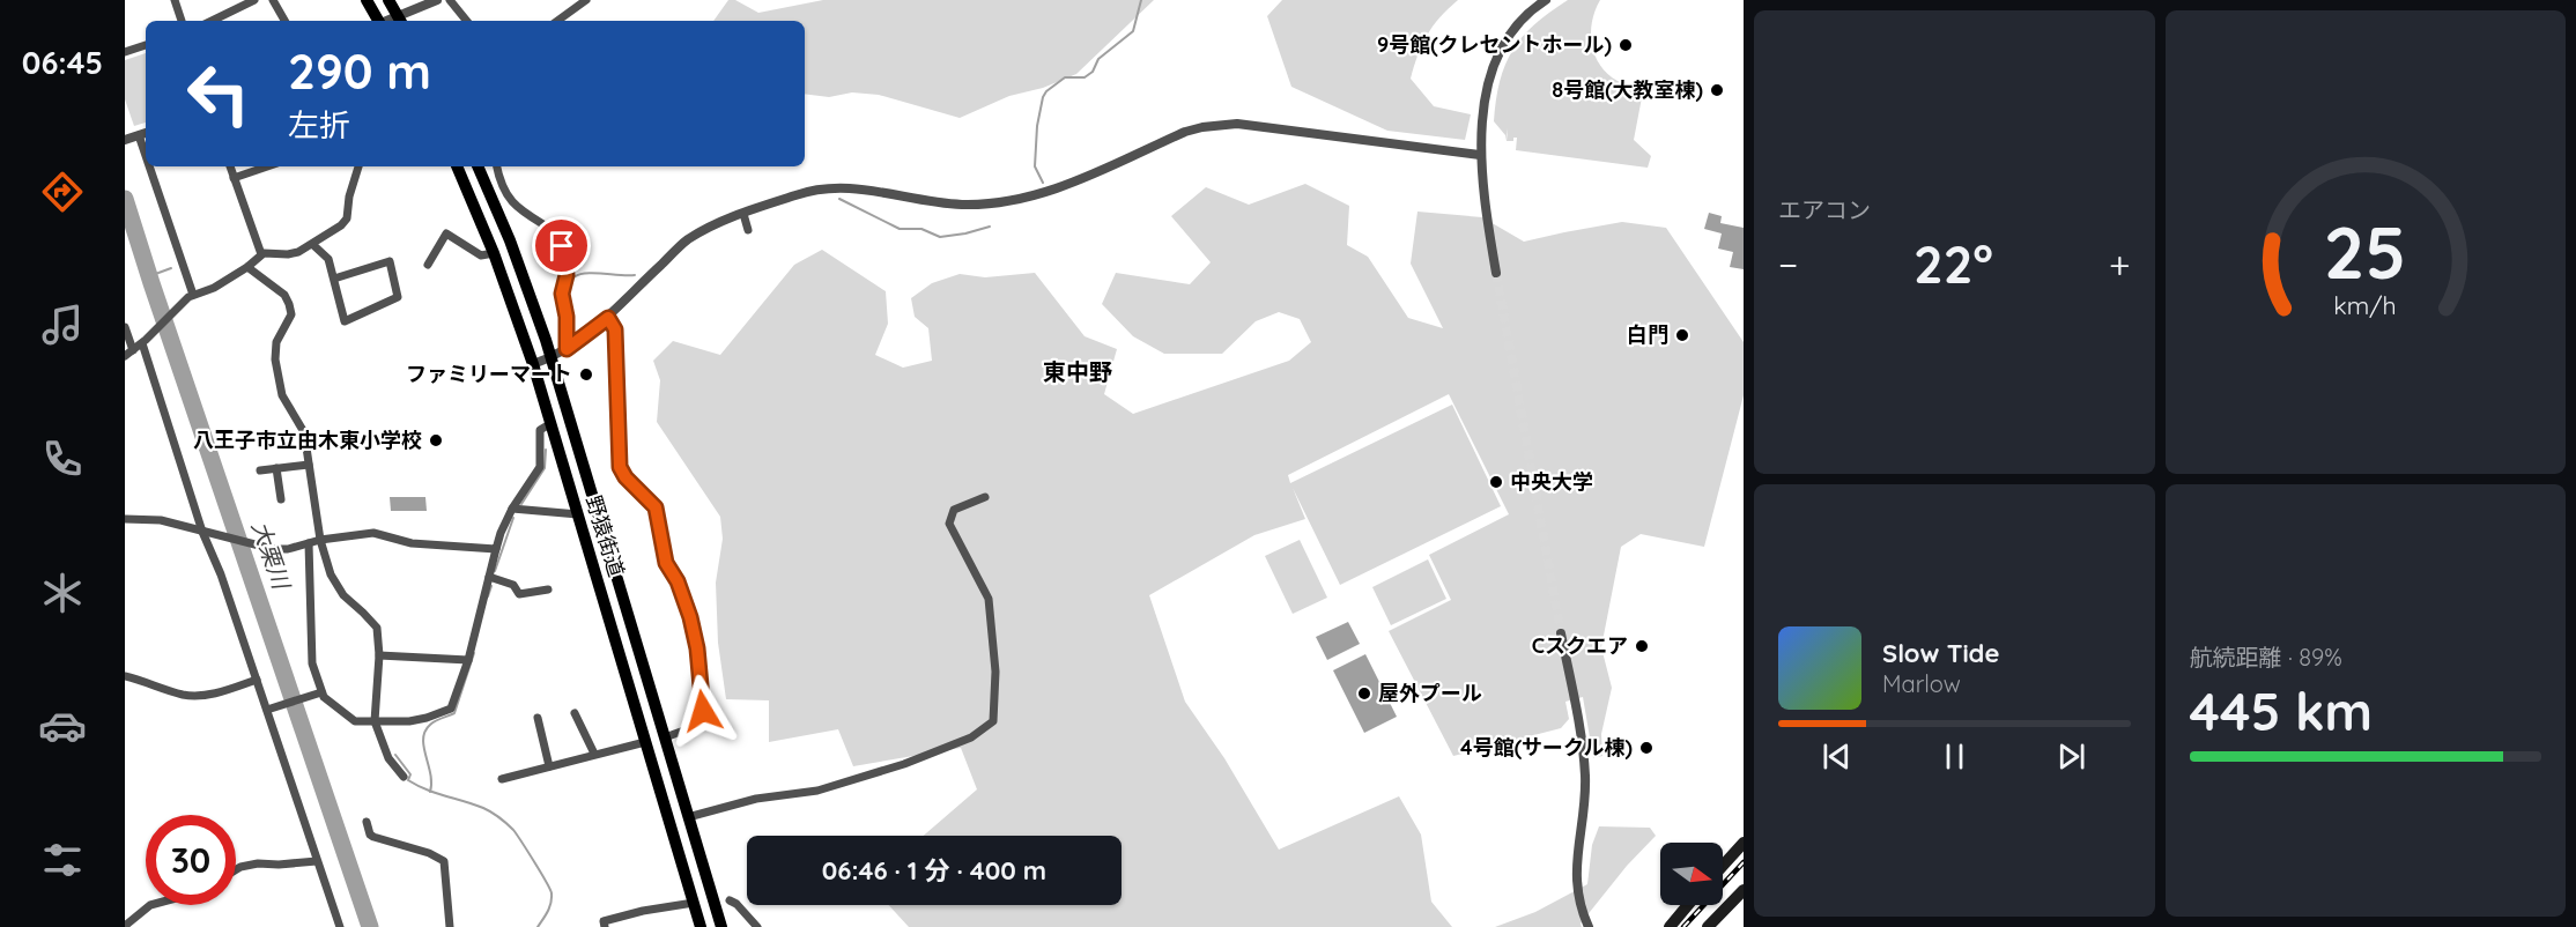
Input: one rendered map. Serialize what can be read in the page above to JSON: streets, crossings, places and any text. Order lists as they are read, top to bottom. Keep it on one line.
{"streets":{"main road":["野猿街道"]},"districts":["東中野"],"water":["大栗川"],"places":["9号館(クレセントホール)","8号館(大教室棟)","白門","ファミリーマート","八王子市立由木東小学校","中央大学","Cスクエア","屋外プール","4号館(サークル棟)"],"north":"right","page":{"tabs":"06:45","tile":["エアコン",["航続距離 · 89%","445 km"]],"turn":["290 m","左折"],"heat":["−","22°","+"],"song":["Slow Tide","Marlow"],"limit":"30","trip":"06:46 · 1 分 · 400 m","gauge":["25","km/h"]}}
